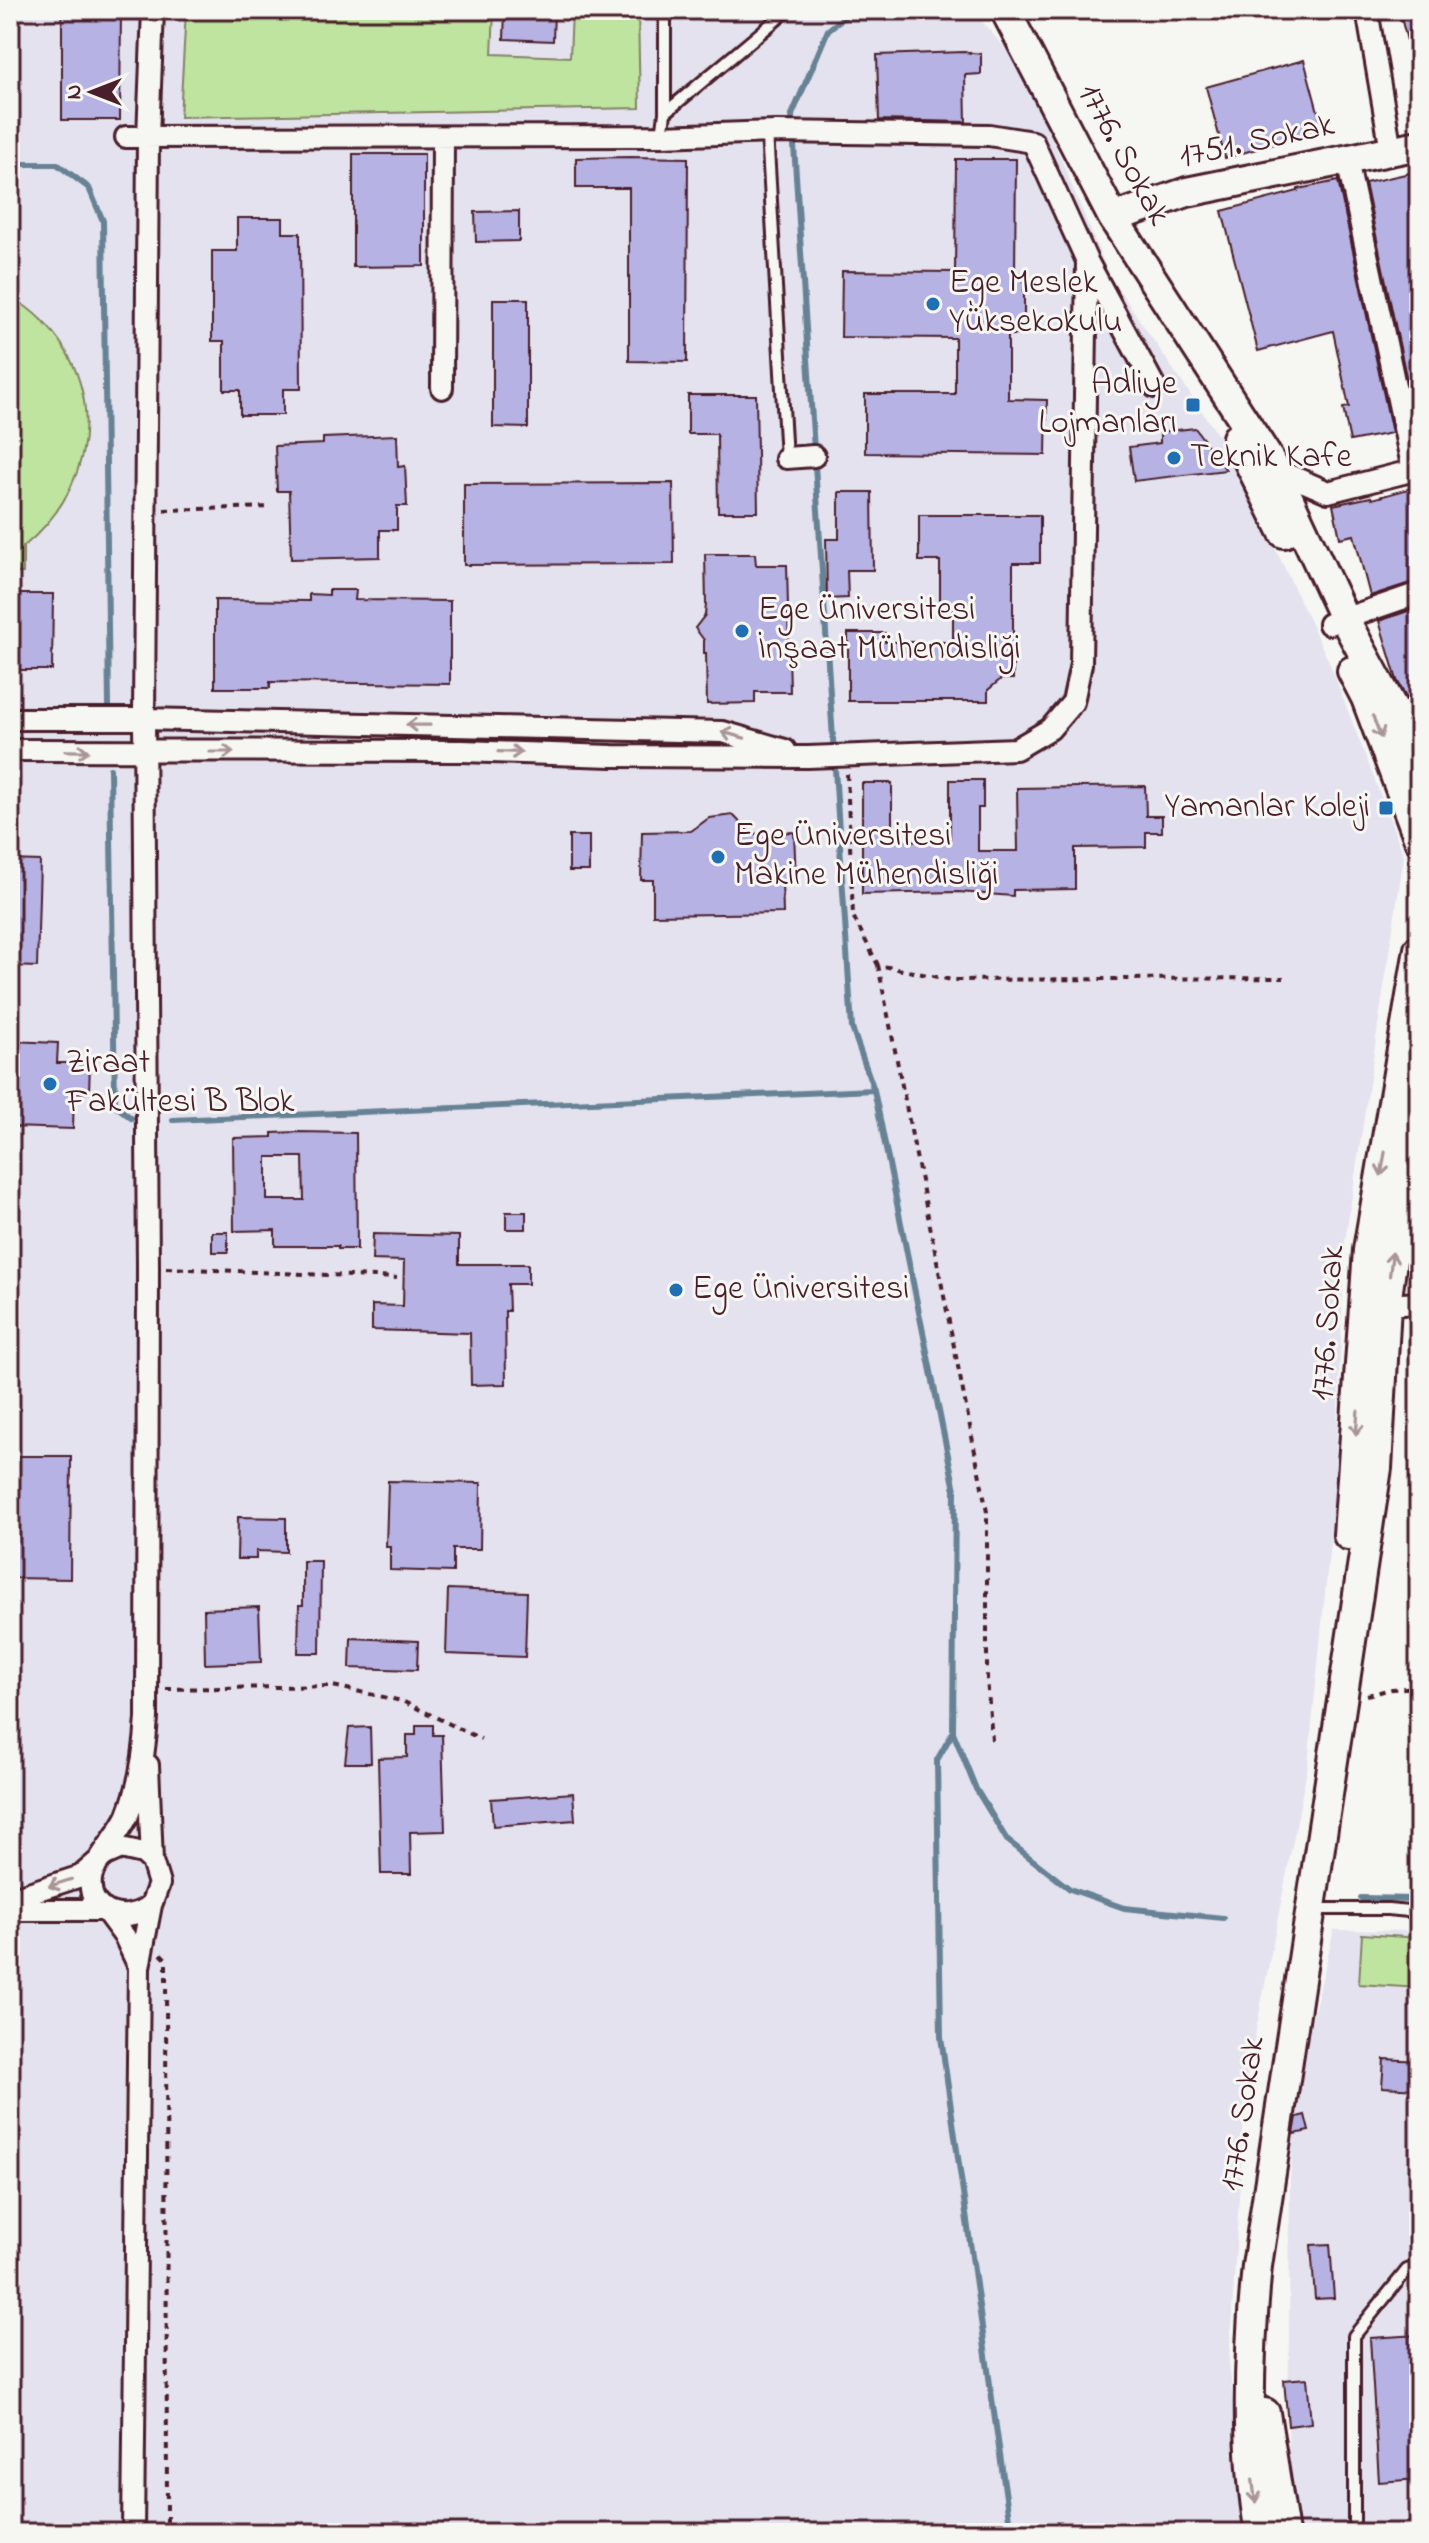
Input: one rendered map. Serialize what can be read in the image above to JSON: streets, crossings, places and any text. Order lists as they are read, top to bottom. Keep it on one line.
{"streets":{"street":["1751. Sokak","1776. Sokak"]},"crossings":[["1751. Sokak","1776. Sokak"]],"places":{"other":["Ege Meslek Yüksekokulu","Teknik Kafe","Ege Üniversitesi İnşaat Mühendisliği","Ege Üniversitesi Makine Mühendisliği","Ziraat Fakültesi B Blok","Ege Üniversitesi"],"transit":["Adliye Lojmanları","Yamanlar Koleji"]},"north":"left"}
